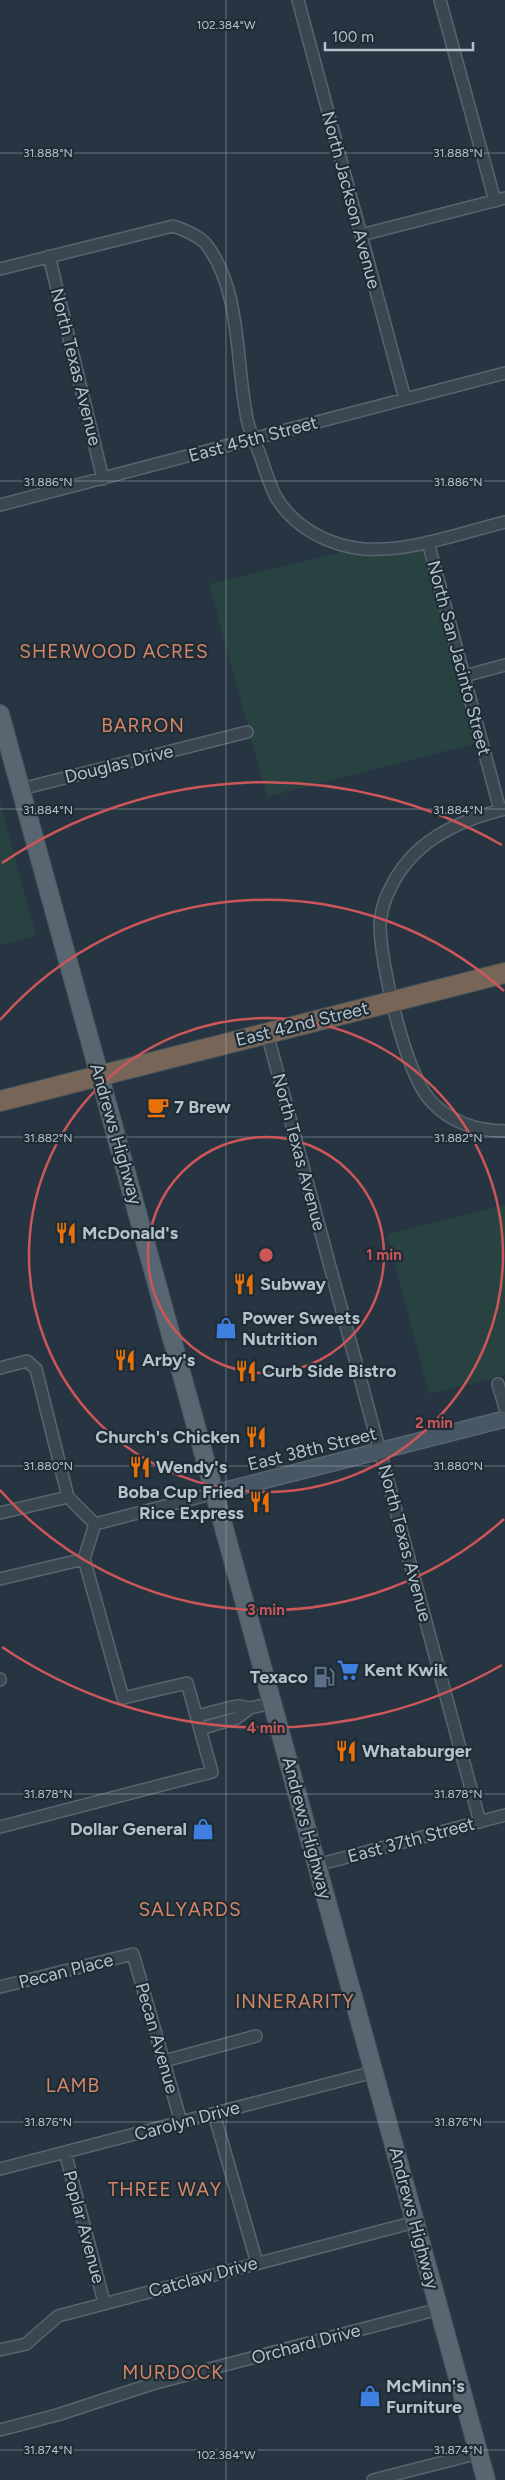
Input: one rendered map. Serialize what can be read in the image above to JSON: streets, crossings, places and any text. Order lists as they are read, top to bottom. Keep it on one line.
{"streets":{"highway":["East 42nd Street"],"main road":["Andrews Highway"],"street":["North Jackson Avenue","North Texas Avenue","East 45th Street","North San Jacinto Street","Douglas Drive","East 38th Street","East 37th Street","Pecan Place","Pecan Avenue","Carolyn Drive","Poplar Avenue","Catclaw Drive","Orchard Drive"]},"crossings":[["North Jackson Avenue","East 45th Street"],["North Texas Avenue","East 45th Street"],["North Texas Avenue","North San Jacinto Street"],["North Texas Avenue","East 42nd Street"],["North Texas Avenue","East 38th Street"],["North Texas Avenue","East 37th Street"],["East 45th Street","North San Jacinto Street"],["North San Jacinto Street","East 42nd Street"],["Douglas Drive","Andrews Highway"],["East 42nd Street","Andrews Highway"],["Andrews Highway","East 38th Street"],["Andrews Highway","East 37th Street"],["Andrews Highway","Carolyn Drive"],["Andrews Highway","Catclaw Drive"],["Andrews Highway","Orchard Drive"],["Pecan Place","Pecan Avenue"],["Pecan Avenue","Carolyn Drive"],["Carolyn Drive","Poplar Avenue"],["Poplar Avenue","Catclaw Drive"]],"districts":["SHERWOOD ACRES","BARRON","SALYARDS","INNERARITY","LAMB","THREE WAY","MURDOCK"],"places":{"cafe":["7 Brew"],"restaurant":["McDonald's","Subway","Arby's","Curb Side Bistro","Church's Chicken","Wendy's","Boba Cup Fried Rice Express","Whataburger"],"shop":["Power Sweets Nutrition","Dollar General","McMinn's Furniture"],"supermarket":["Kent Kwik"],"fuel station":["Texaco"]},"scale_bar":"100 m","coordinates":["102.384°W","31.888°N","31.886°N","31.884°N","31.882°N","31.880°N","31.878°N","31.876°N","31.874°N"],"rings":["1 min","2 min","3 min","4 min"]}
